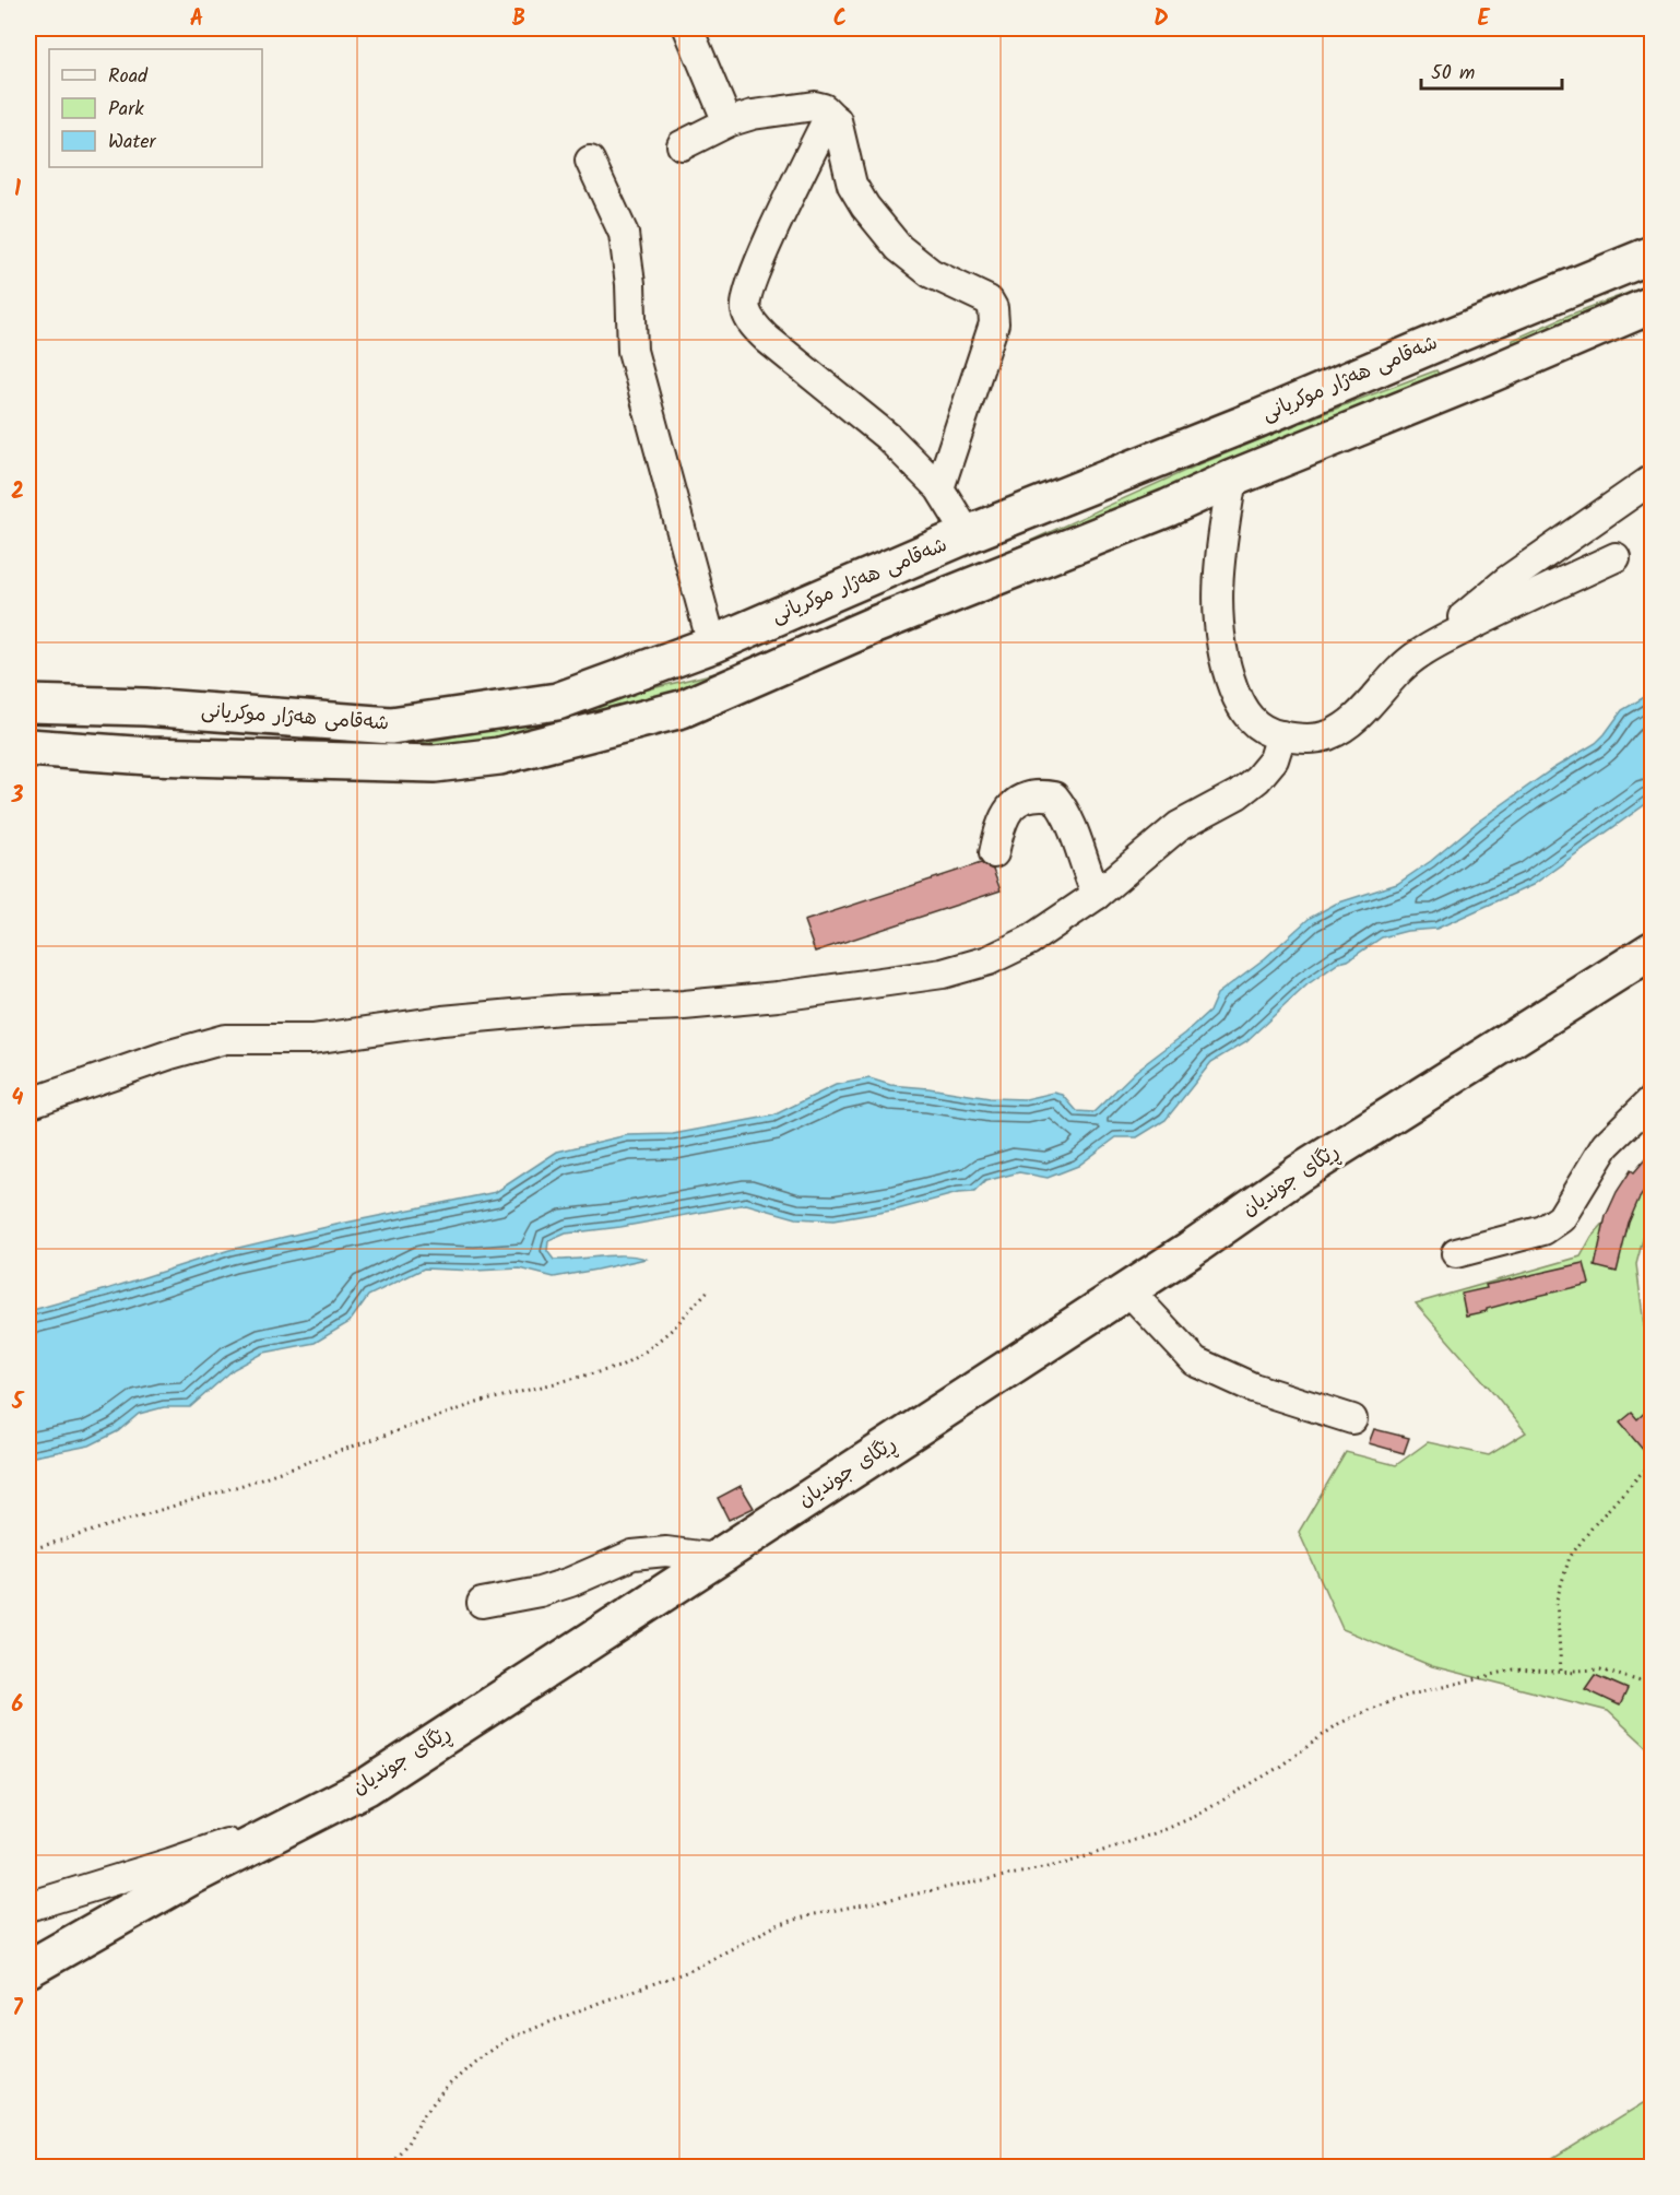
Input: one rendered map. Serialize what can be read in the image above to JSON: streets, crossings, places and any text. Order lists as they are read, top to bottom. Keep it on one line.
{"streets":{"main road":["شەقامی ھەژار موکریانی","ڕێگای جوندیان"]},"legend":["Road","Park","Water"],"scale_bar":"50 m","grid":{"columns":["A","B","C","D","E"],"rows":["1","2","3","4","5","6","7"]}}
